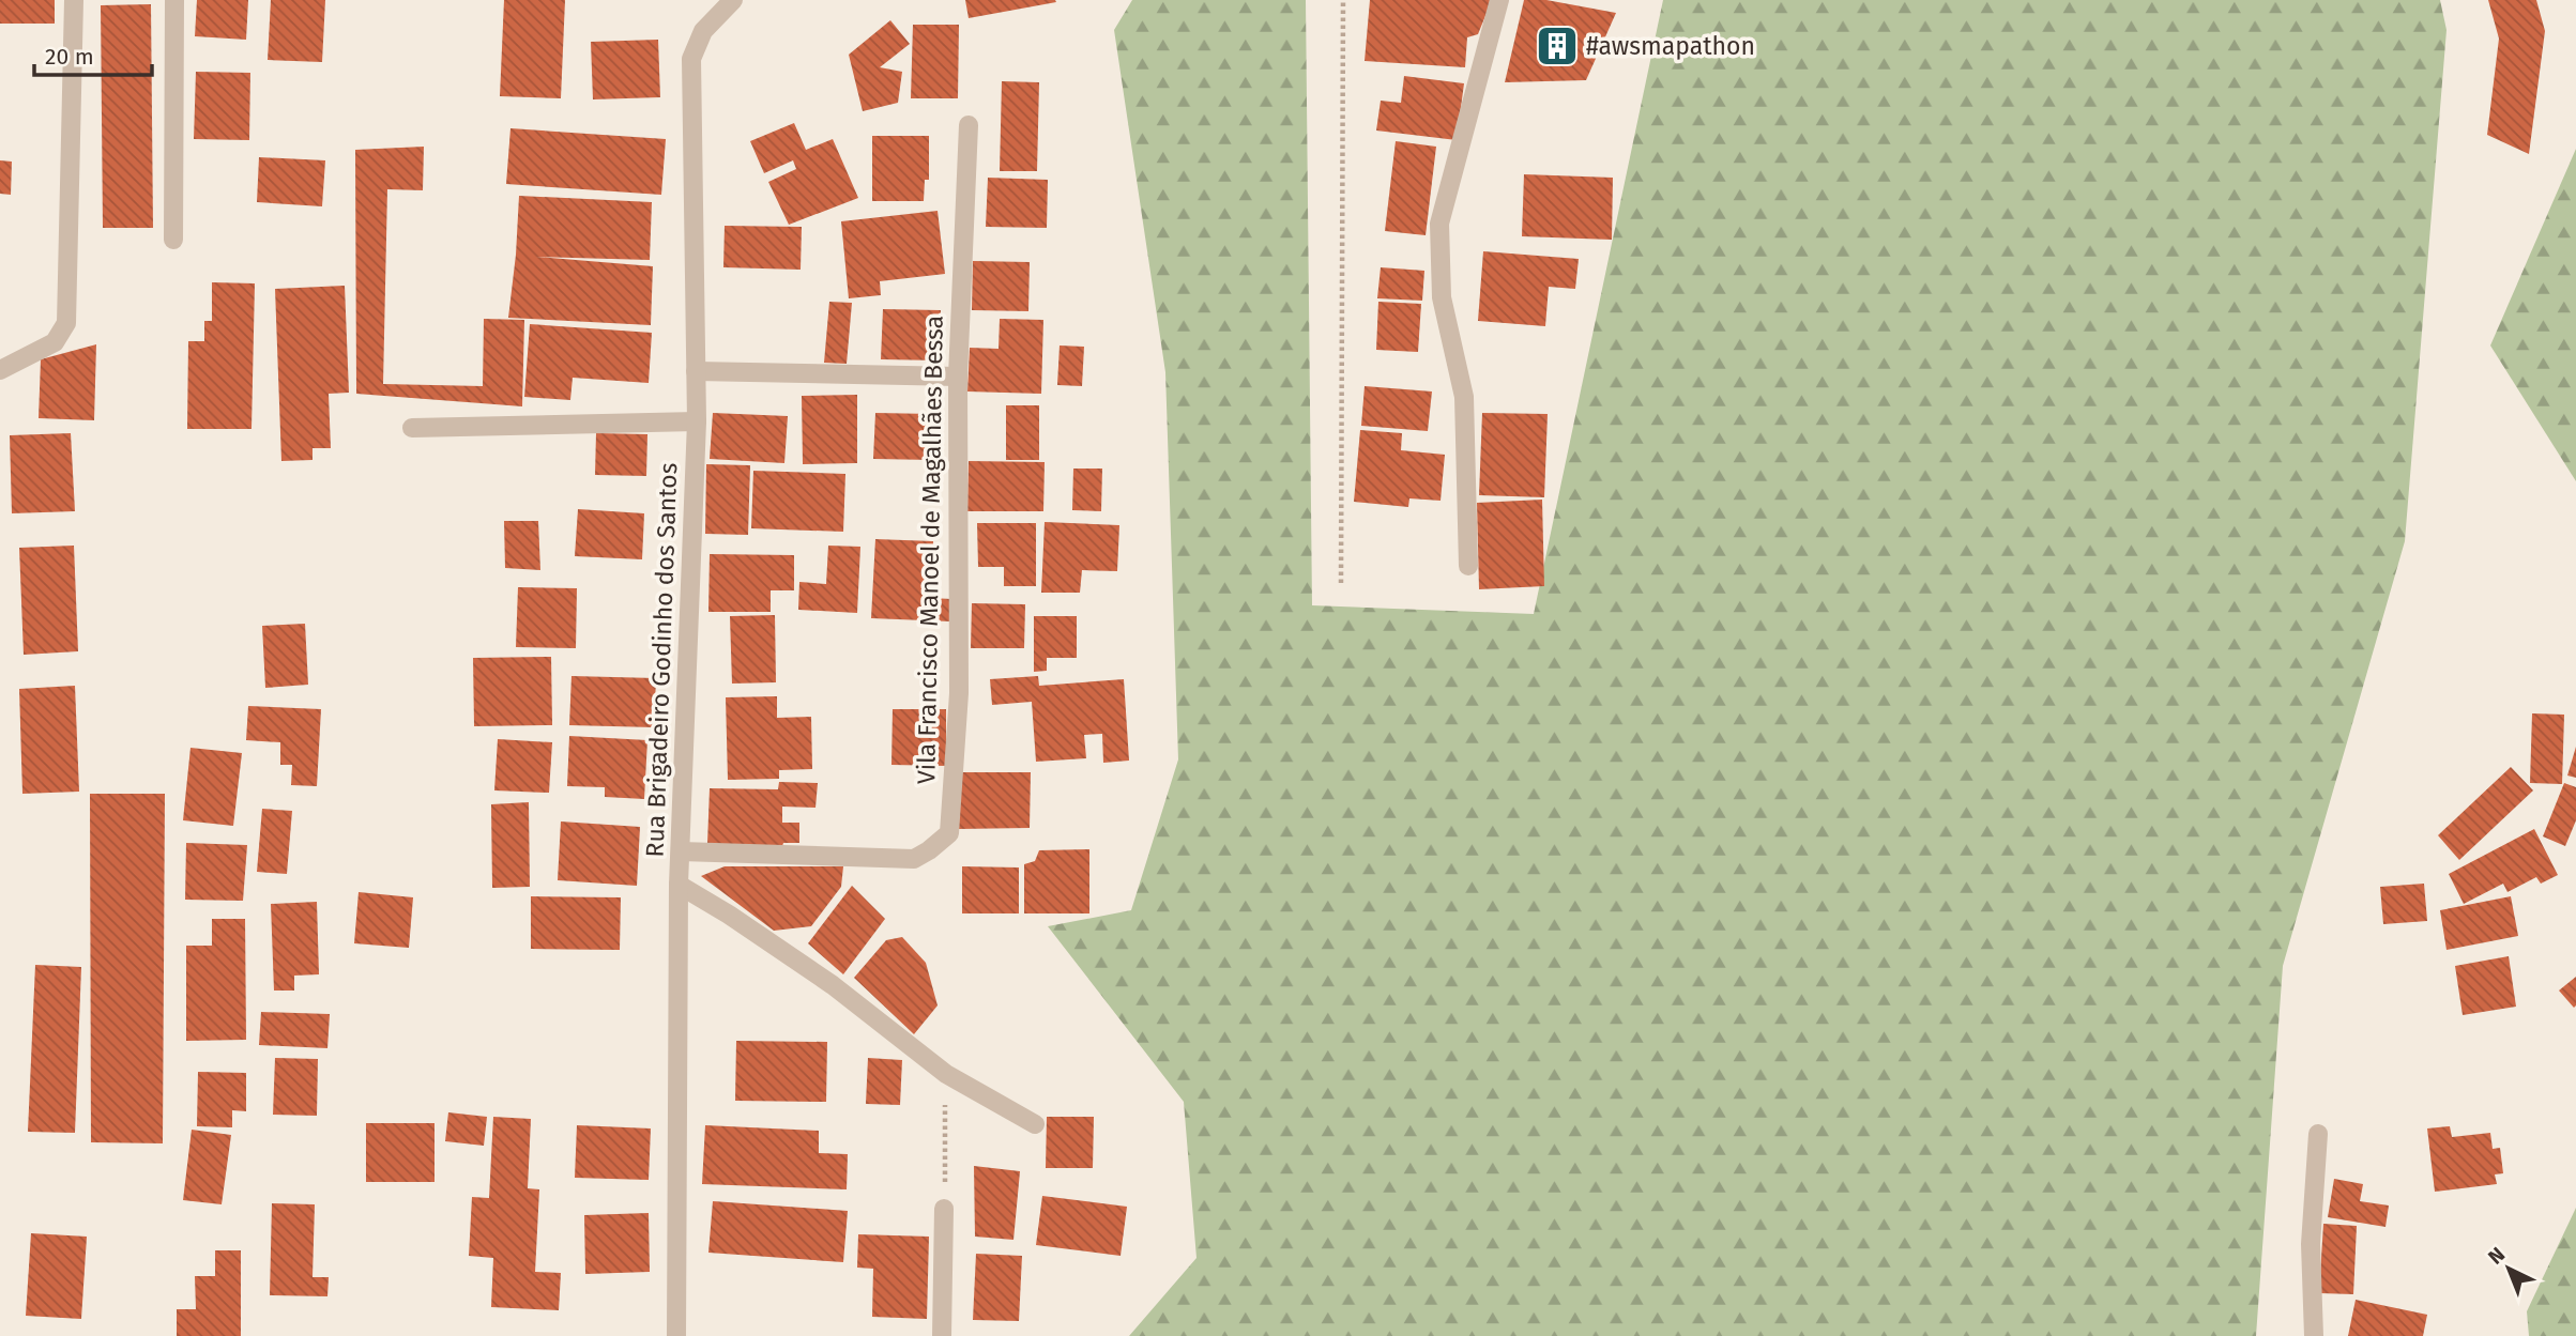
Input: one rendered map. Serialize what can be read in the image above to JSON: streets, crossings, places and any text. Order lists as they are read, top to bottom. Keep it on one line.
{"streets":{"street":["Vila Francisco Manoel de Magalhães Bessa","Rua Brigadeiro Godinho dos Santos"]},"crossings":[["Vila Francisco Manoel de Magalhães Bessa","Rua Brigadeiro Godinho dos Santos"]],"places":{"building":["#awsmapathon"]},"scale_bar":"20 m","north":"top left"}
